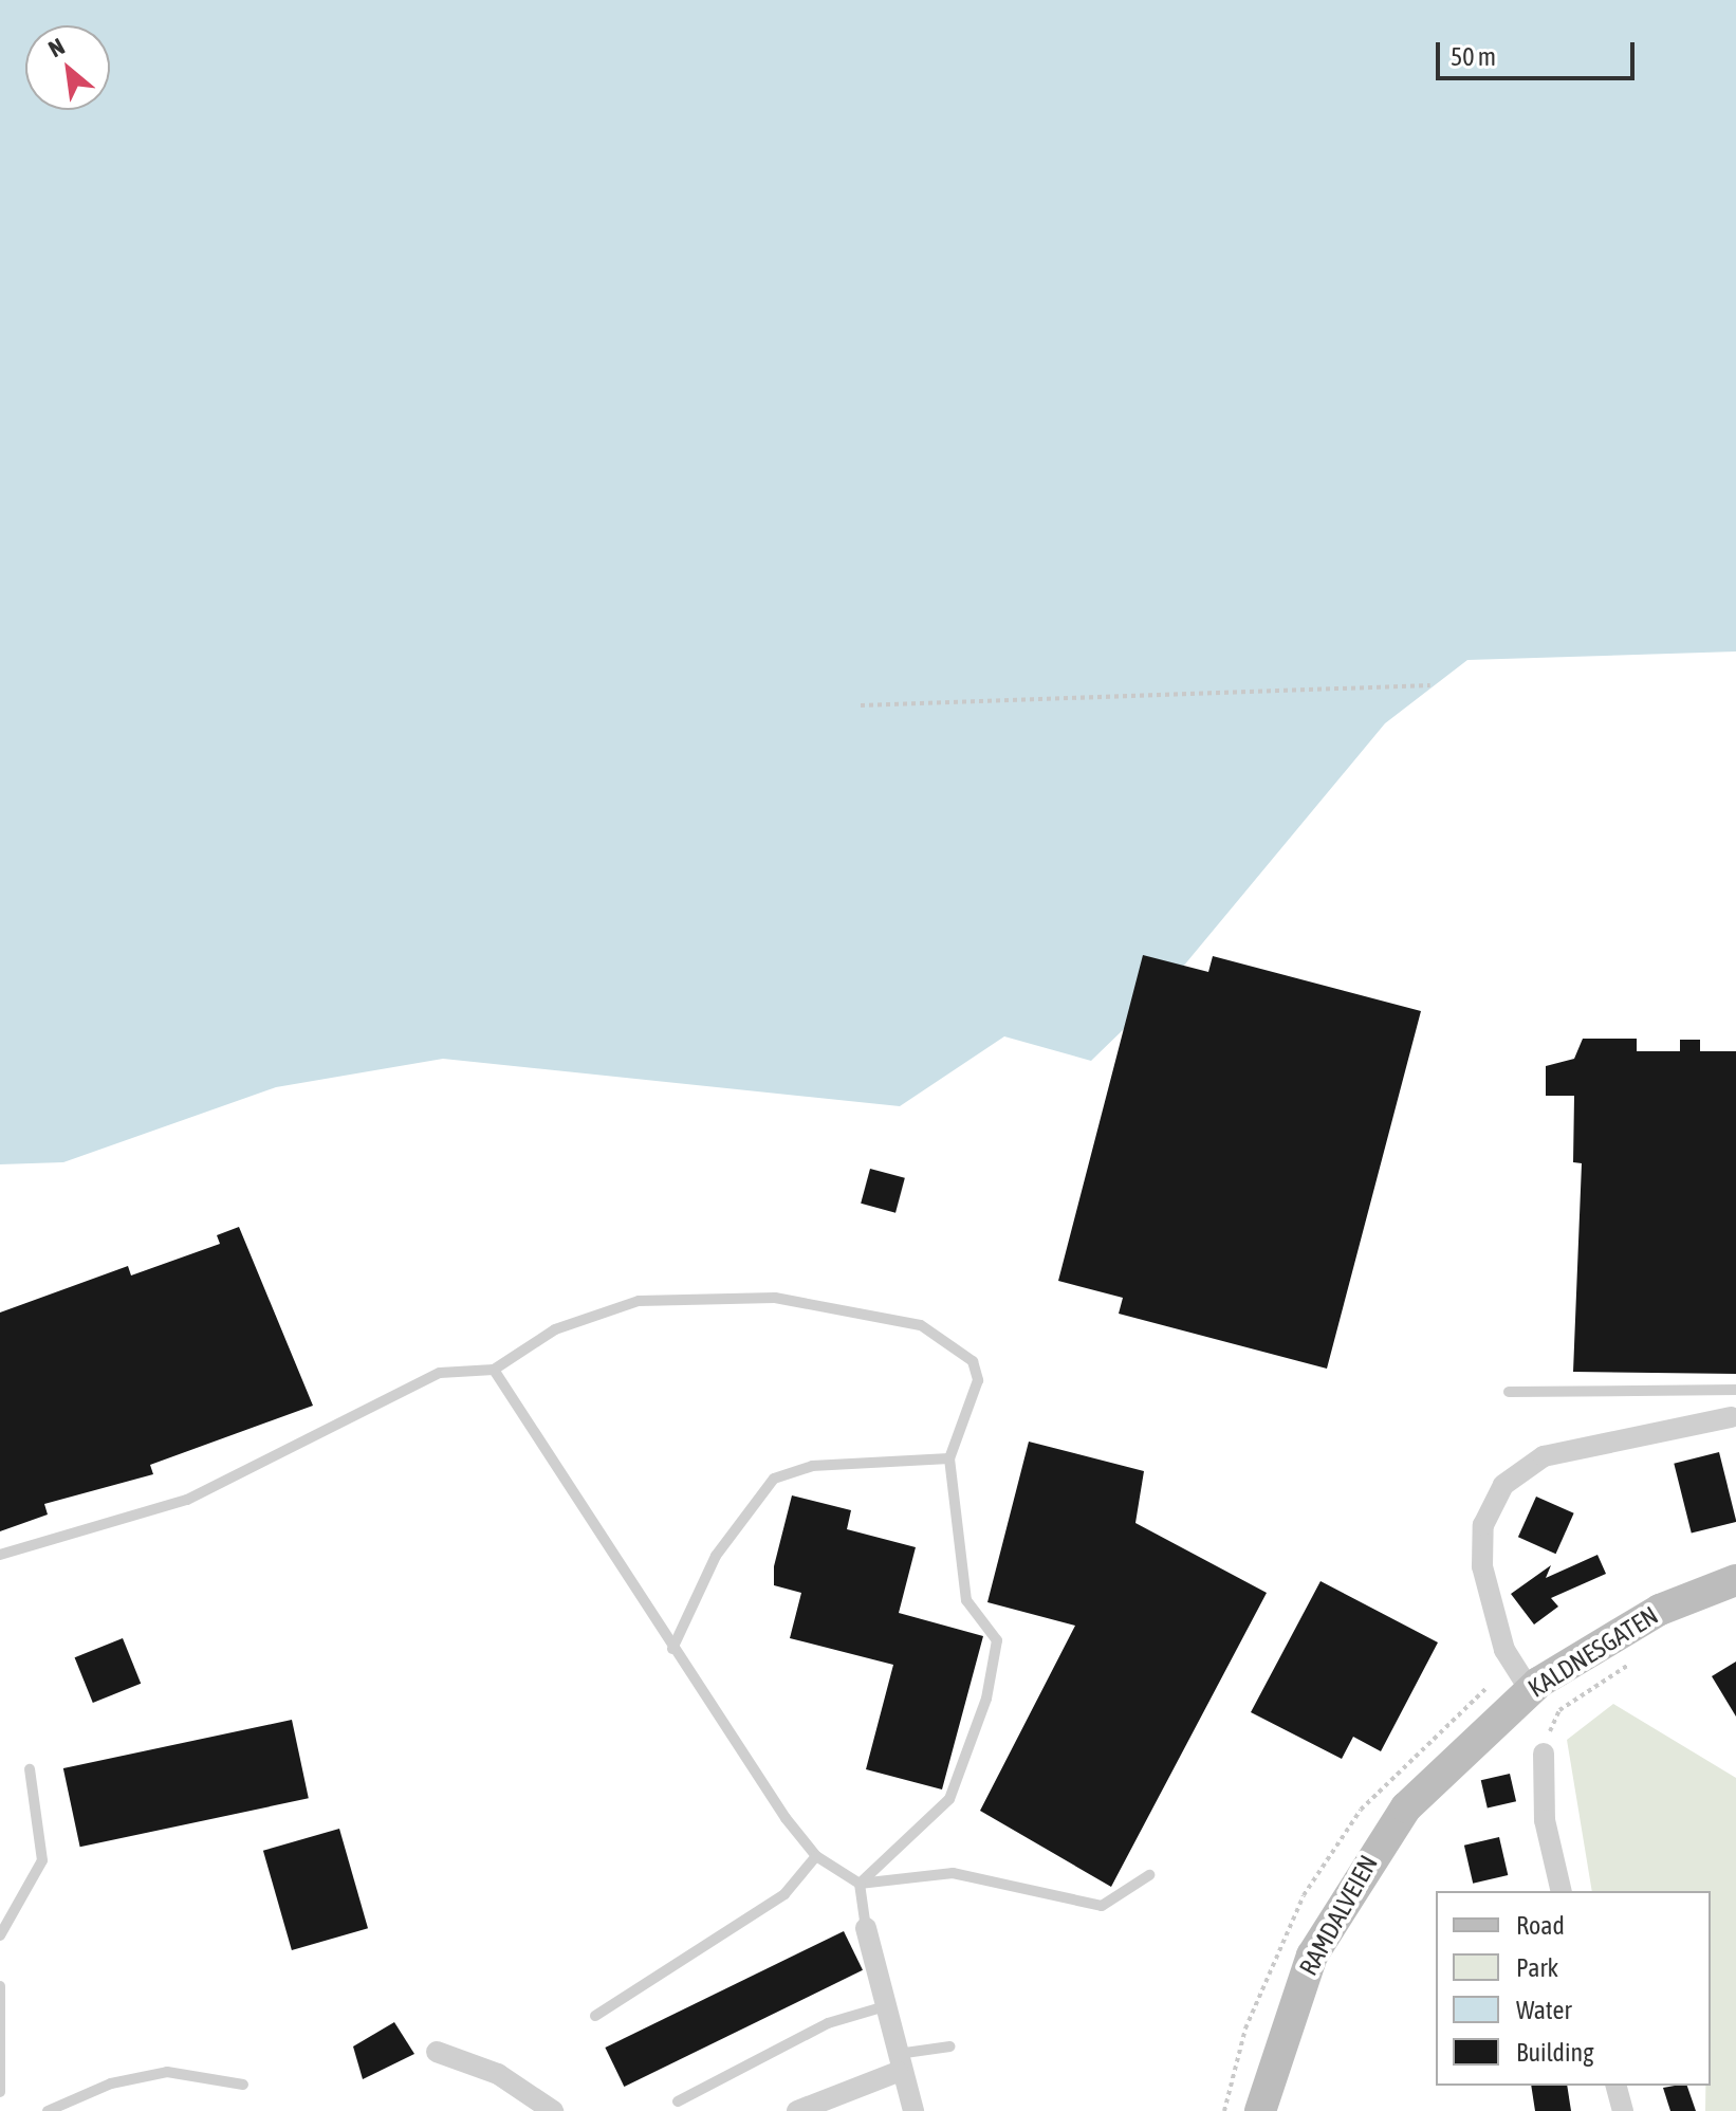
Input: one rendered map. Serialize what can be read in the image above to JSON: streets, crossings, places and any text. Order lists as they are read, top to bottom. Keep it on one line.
{"streets":{"main road":["KALDNESGATEN","RAMDALVEIEN"]},"crossings":[["KALDNESGATEN","RAMDALVEIEN"]],"legend":["Road","Park","Water","Building"],"scale_bar":"50 m","north":"top left"}
